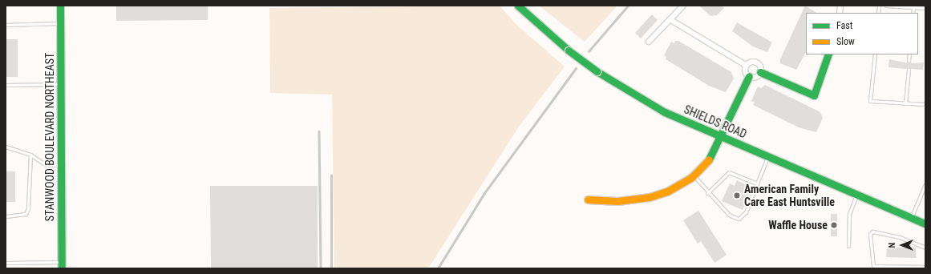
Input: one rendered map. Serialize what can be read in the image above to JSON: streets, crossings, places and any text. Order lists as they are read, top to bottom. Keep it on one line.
{"streets":{"street":["SHIELDS ROAD","STANWOOD BOULEVARD NORTHEAST"]},"places":["American Family Care East Huntsville","Waffle House"],"legend":["Fast","Slow"],"north":"left"}
